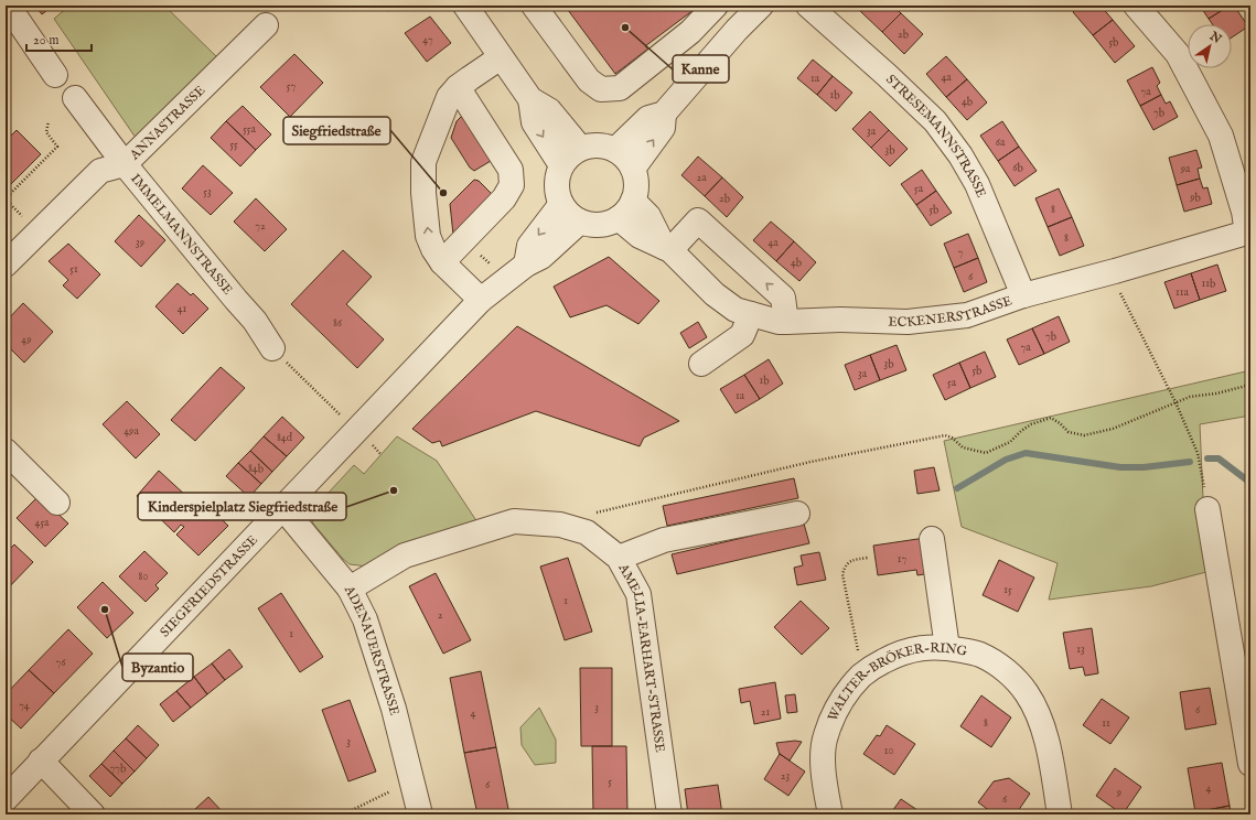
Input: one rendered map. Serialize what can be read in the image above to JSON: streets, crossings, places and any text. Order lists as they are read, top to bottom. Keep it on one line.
{"streets":{"street":["ANNASTRASSE","STRESEMANNSTRASSE","IMMELMANNSTRASSE","ECKENERSTRASSE","SIEGFRIEDSTRASSE","ADENAUERSTRASSE","AMELIA-EARHART-STRASSE","WALTER-BRÖKER-RING"]},"crossings":[["ANNASTRASSE","IMMELMANNSTRASSE"],["STRESEMANNSTRASSE","ECKENERSTRASSE"],["ECKENERSTRASSE","SIEGFRIEDSTRASSE"],["SIEGFRIEDSTRASSE","ADENAUERSTRASSE"],["ADENAUERSTRASSE","AMELIA-EARHART-STRASSE"]],"places":["Kanne","Siegfriedstraße","Kinderspielplatz Siegfriedstraße","Byzantio"],"house_numbers":["2b","47","5b","4a","1a","57","7a","1b","4b","7b","55a","3a","6a","55","3b","6b","9a","2a","5a","53","9b","2b","5b","8","72","8","39","4a","7","4b","51","6","11b","11a","41","86","7b","49","7a","3b","5b","3a","1b","5a","1a","49a","84d","84b","45a","17","80","15","1","2","1","13","76","74","3","6","21","4","8","11","3","10","77b","23","5","6","4","9","6"],"scale_bar":"20 m","north":"top right"}
